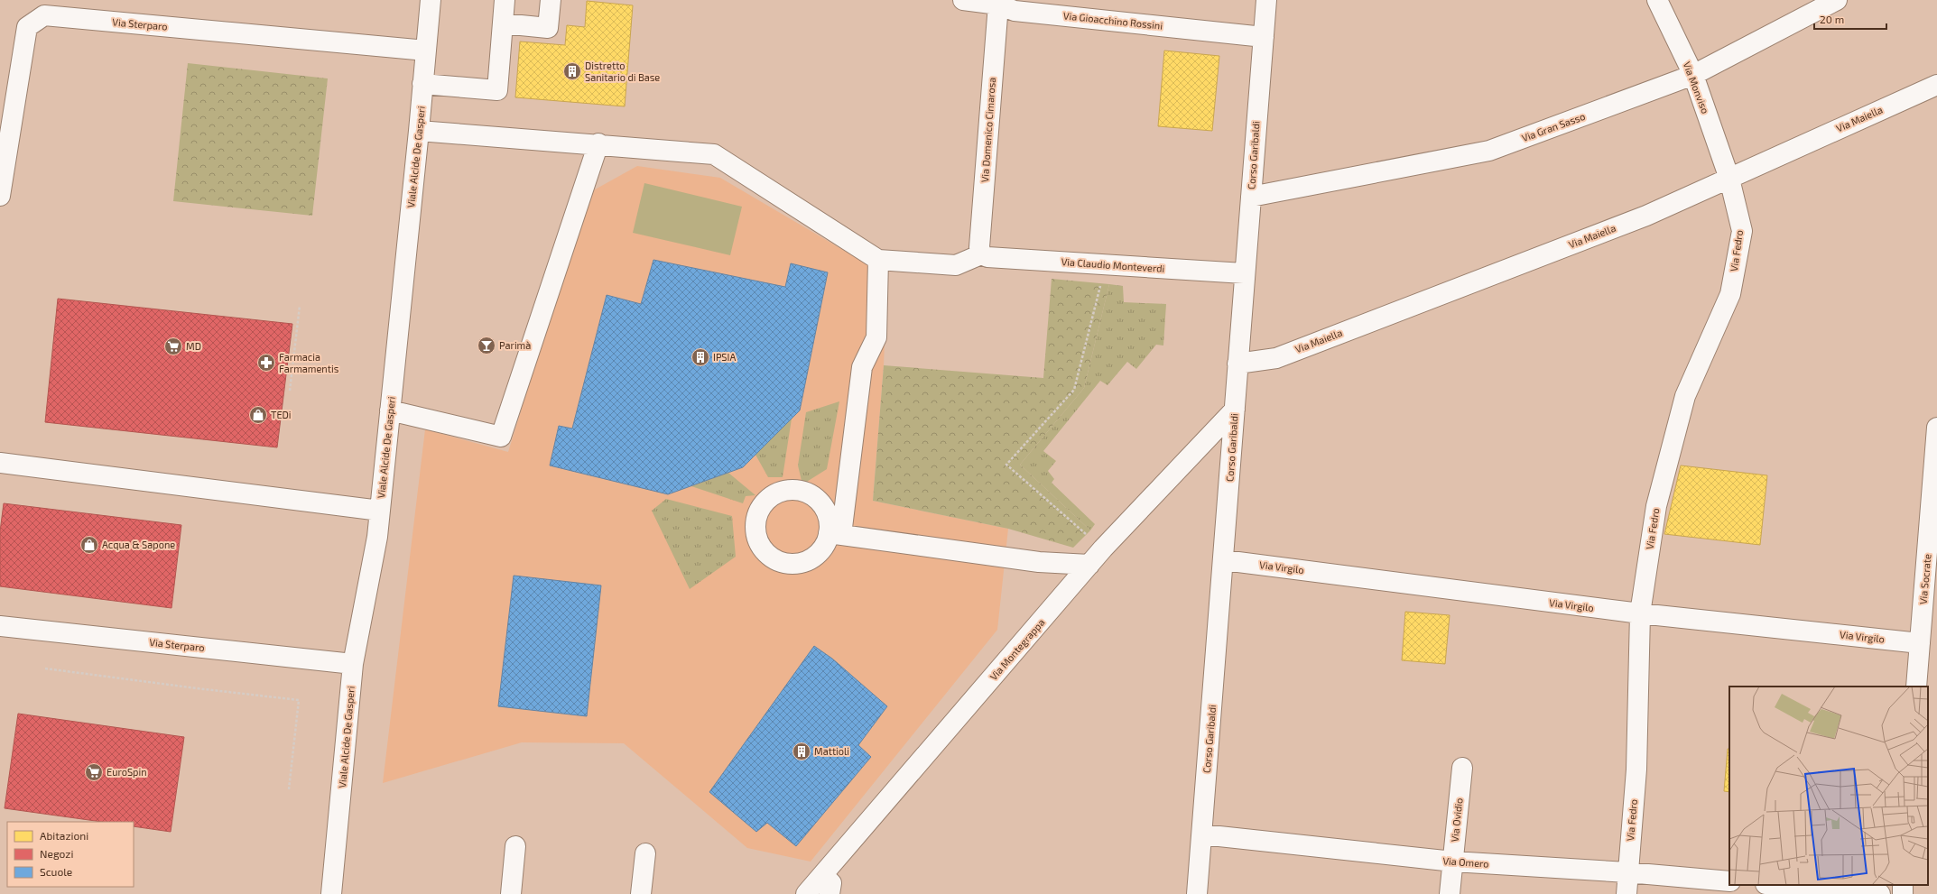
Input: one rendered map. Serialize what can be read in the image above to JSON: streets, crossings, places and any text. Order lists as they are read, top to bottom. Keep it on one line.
{"streets":{"street":["Via Gioacchino Rossini","Via Sterparo","Via Monviso","Via Maiella","Via Gran Sasso","Via Domenico Cimarosa","Corso Garibaldi","Viale Alcide De Gasperi","Via Fedro","Via Claudio Monteverdi","Via Virgilo","Via Socrate","Via Montegrappa","Via Ovidio","Via Omero"]},"crossings":[["Via Gioacchino Rossini","Via Domenico Cimarosa"],["Via Gioacchino Rossini","Corso Garibaldi"],["Via Sterparo","Viale Alcide De Gasperi"],["Via Monviso","Via Maiella"],["Via Monviso","Via Gran Sasso"],["Via Monviso","Via Fedro"],["Via Maiella","Corso Garibaldi"],["Via Maiella","Via Fedro"],["Via Gran Sasso","Corso Garibaldi"],["Via Domenico Cimarosa","Via Claudio Monteverdi"],["Corso Garibaldi","Via Claudio Monteverdi"],["Corso Garibaldi","Via Virgilo"],["Corso Garibaldi","Via Montegrappa"],["Corso Garibaldi","Via Omero"],["Via Fedro","Via Virgilo"],["Via Fedro","Via Omero"],["Via Virgilo","Via Socrate"],["Via Ovidio","Via Omero"]],"places":{"building":["Distretto Sanitario di Base","IPSIA","Mattioli"],"bar":["Parimà"],"supermarket":["MD","EuroSpin"],"pharmacy":["Farmacia Farmamentis"],"shop":["TEDi","Acqua & Sapone"]},"legend":["Abitazioni","Negozi","Scuole"],"scale_bar":"20 m"}
